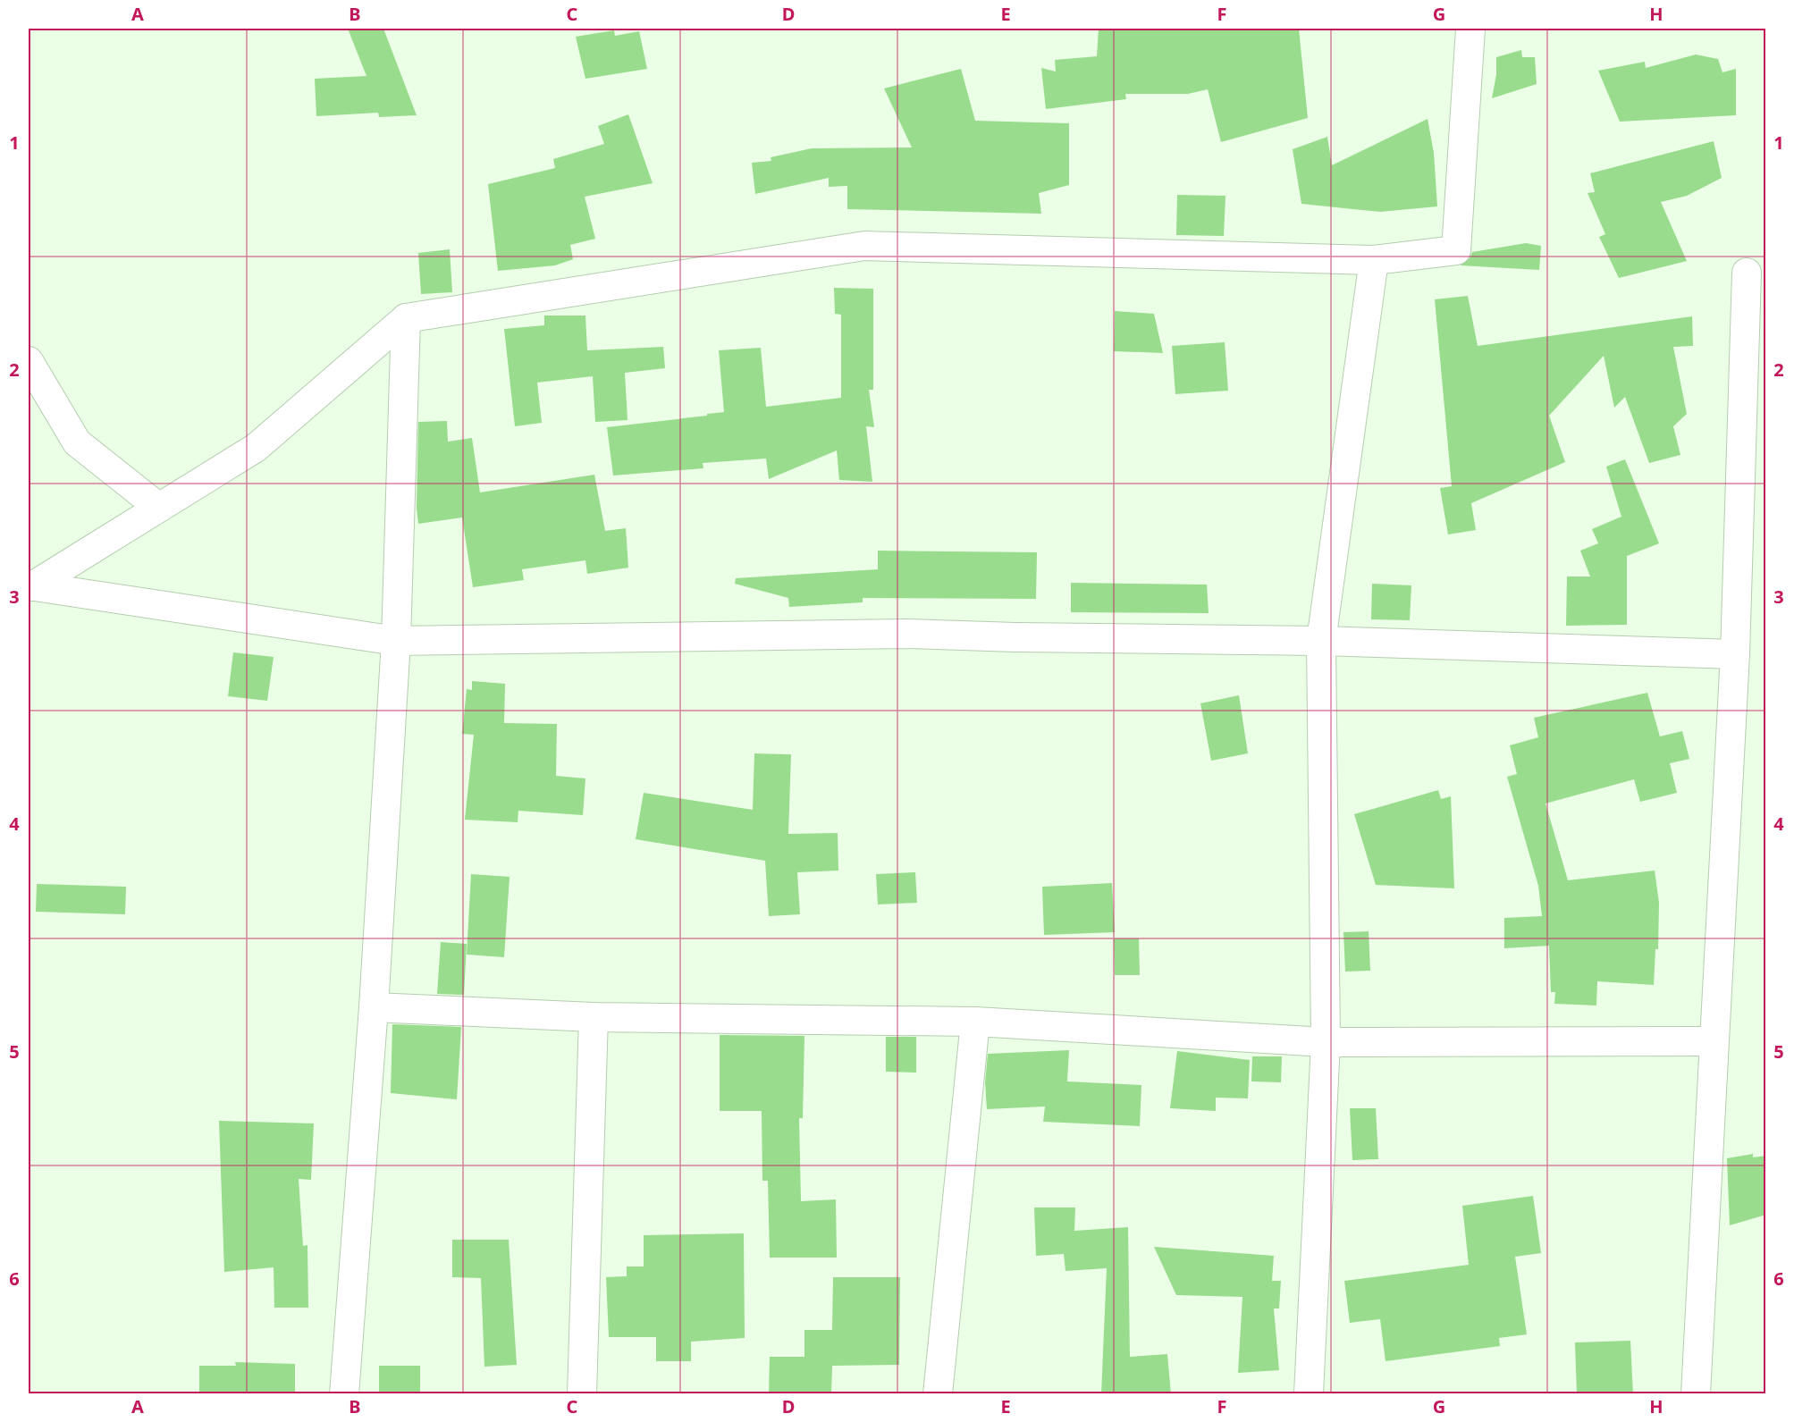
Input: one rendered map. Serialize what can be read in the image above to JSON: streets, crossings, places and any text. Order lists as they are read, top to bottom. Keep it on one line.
{"grid":{"columns":["A","B","C","D","E","F","G","H"],"rows":["1","2","3","4","5","6"]}}
